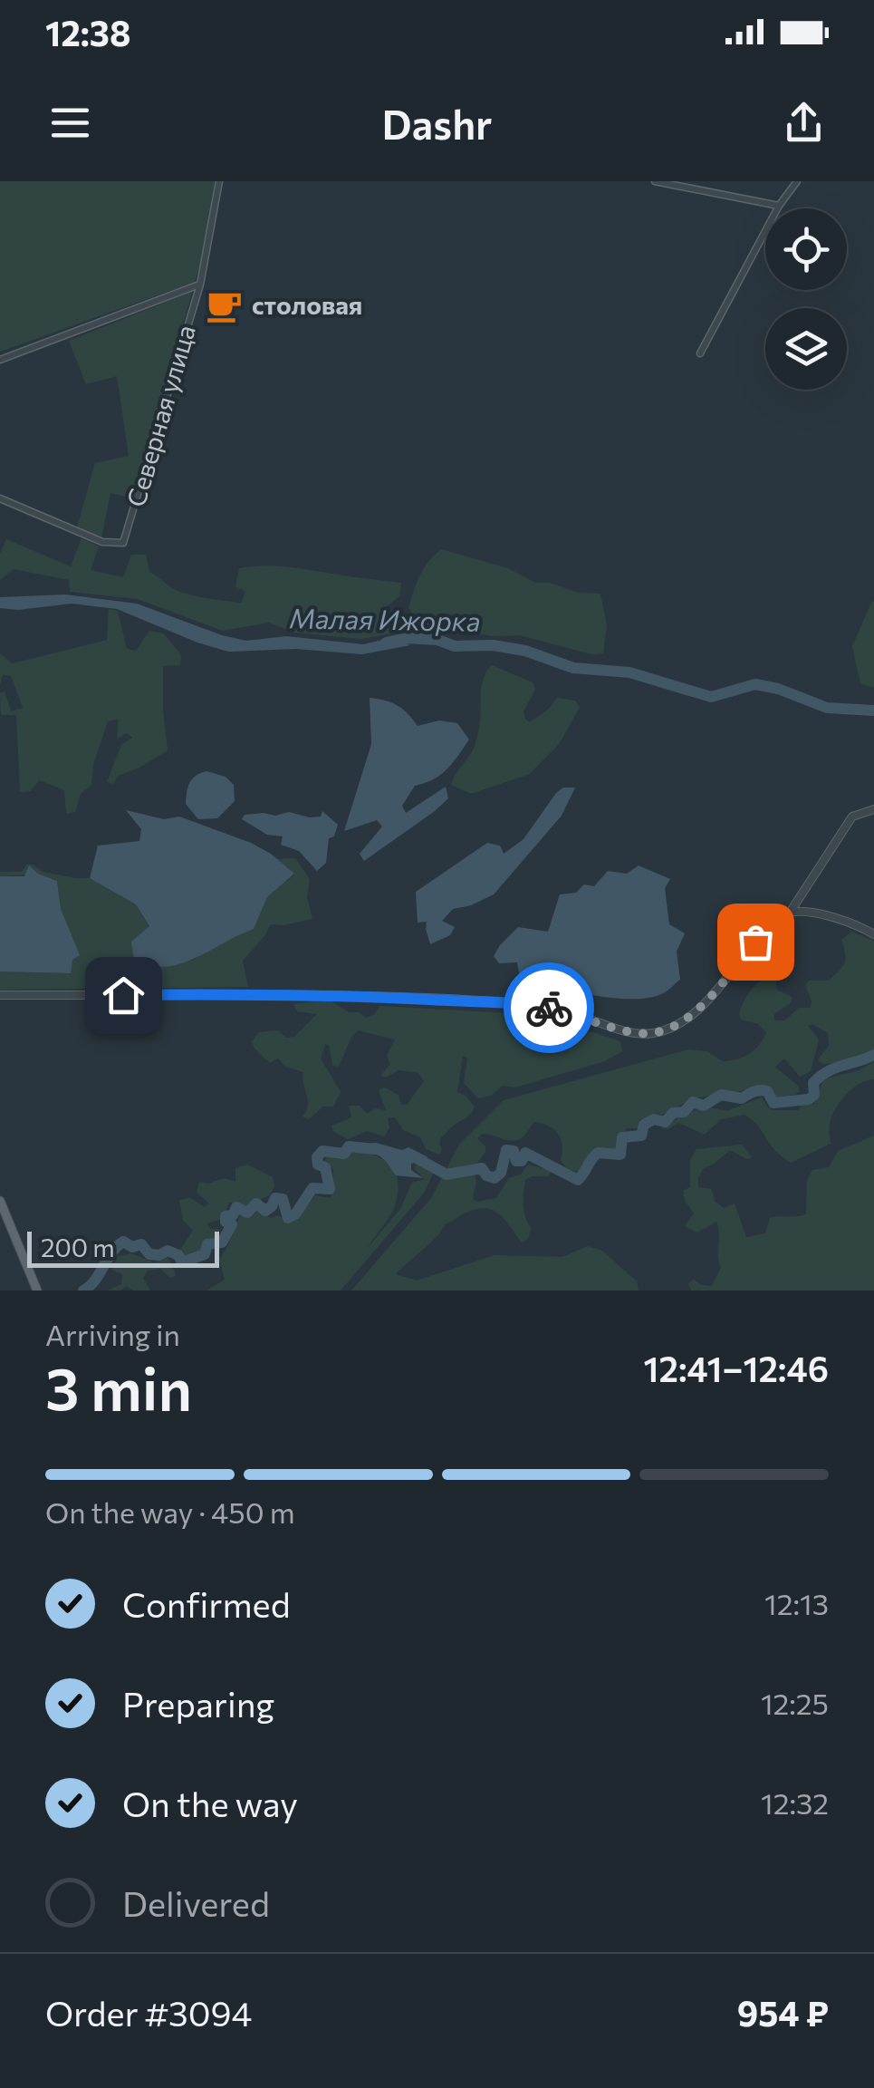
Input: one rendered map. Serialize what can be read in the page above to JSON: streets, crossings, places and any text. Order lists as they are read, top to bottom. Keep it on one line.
{"streets":{"street":["Северная улица"]},"water":["Малая Ижорка"],"places":{"cafe":["столовая"]},"scale_bar":"200 m","page":{"status":"12:38","header":"Dashr","scale":"200 m","heading":["3 min","Arriving in","12:41–12:46"],"panel":["Order #3094","954 ₽"],"bar":"On the way · 450 m","list":[["Confirmed","12:13"],["Preparing","12:25"],["On the way","12:32"],"Delivered"]}}
